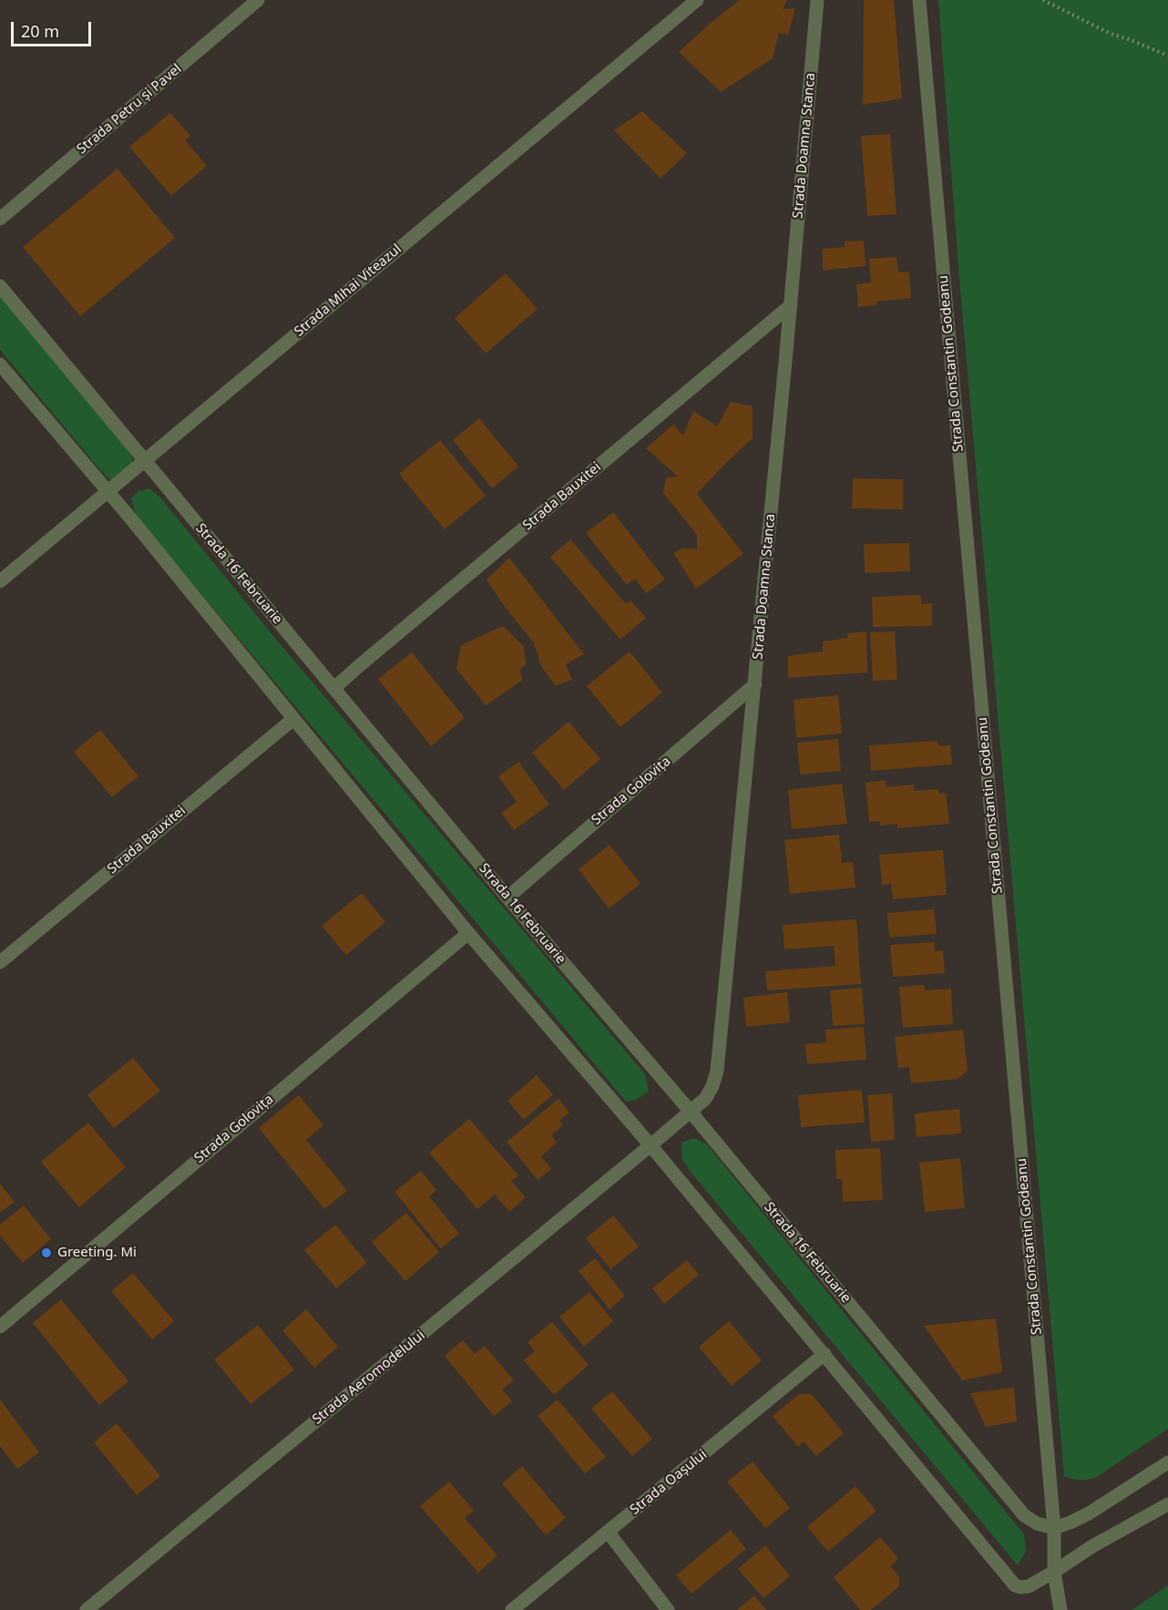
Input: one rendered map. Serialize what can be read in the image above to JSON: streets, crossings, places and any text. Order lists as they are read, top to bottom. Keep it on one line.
{"streets":{"street":["Strada Petru și Pavel","Strada Doamna Stanca","Strada Mihai Viteazul","Strada Constantin Godeanu","Strada Bauxitei","Strada 16 Februarie","Strada Golovița","Strada Aeromodelului","Strada Oașului"]},"crossings":[["Strada Doamna Stanca","Strada Bauxitei"],["Strada Doamna Stanca","Strada 16 Februarie"],["Strada Doamna Stanca","Strada Golovița"],["Strada Doamna Stanca","Strada Aeromodelului"],["Strada Mihai Viteazul","Strada 16 Februarie"],["Strada Constantin Godeanu","Strada 16 Februarie"],["Strada Bauxitei","Strada 16 Februarie"],["Strada 16 Februarie","Strada Golovița"]],"places":["Greeting. Mi"],"scale_bar":"20 m"}
